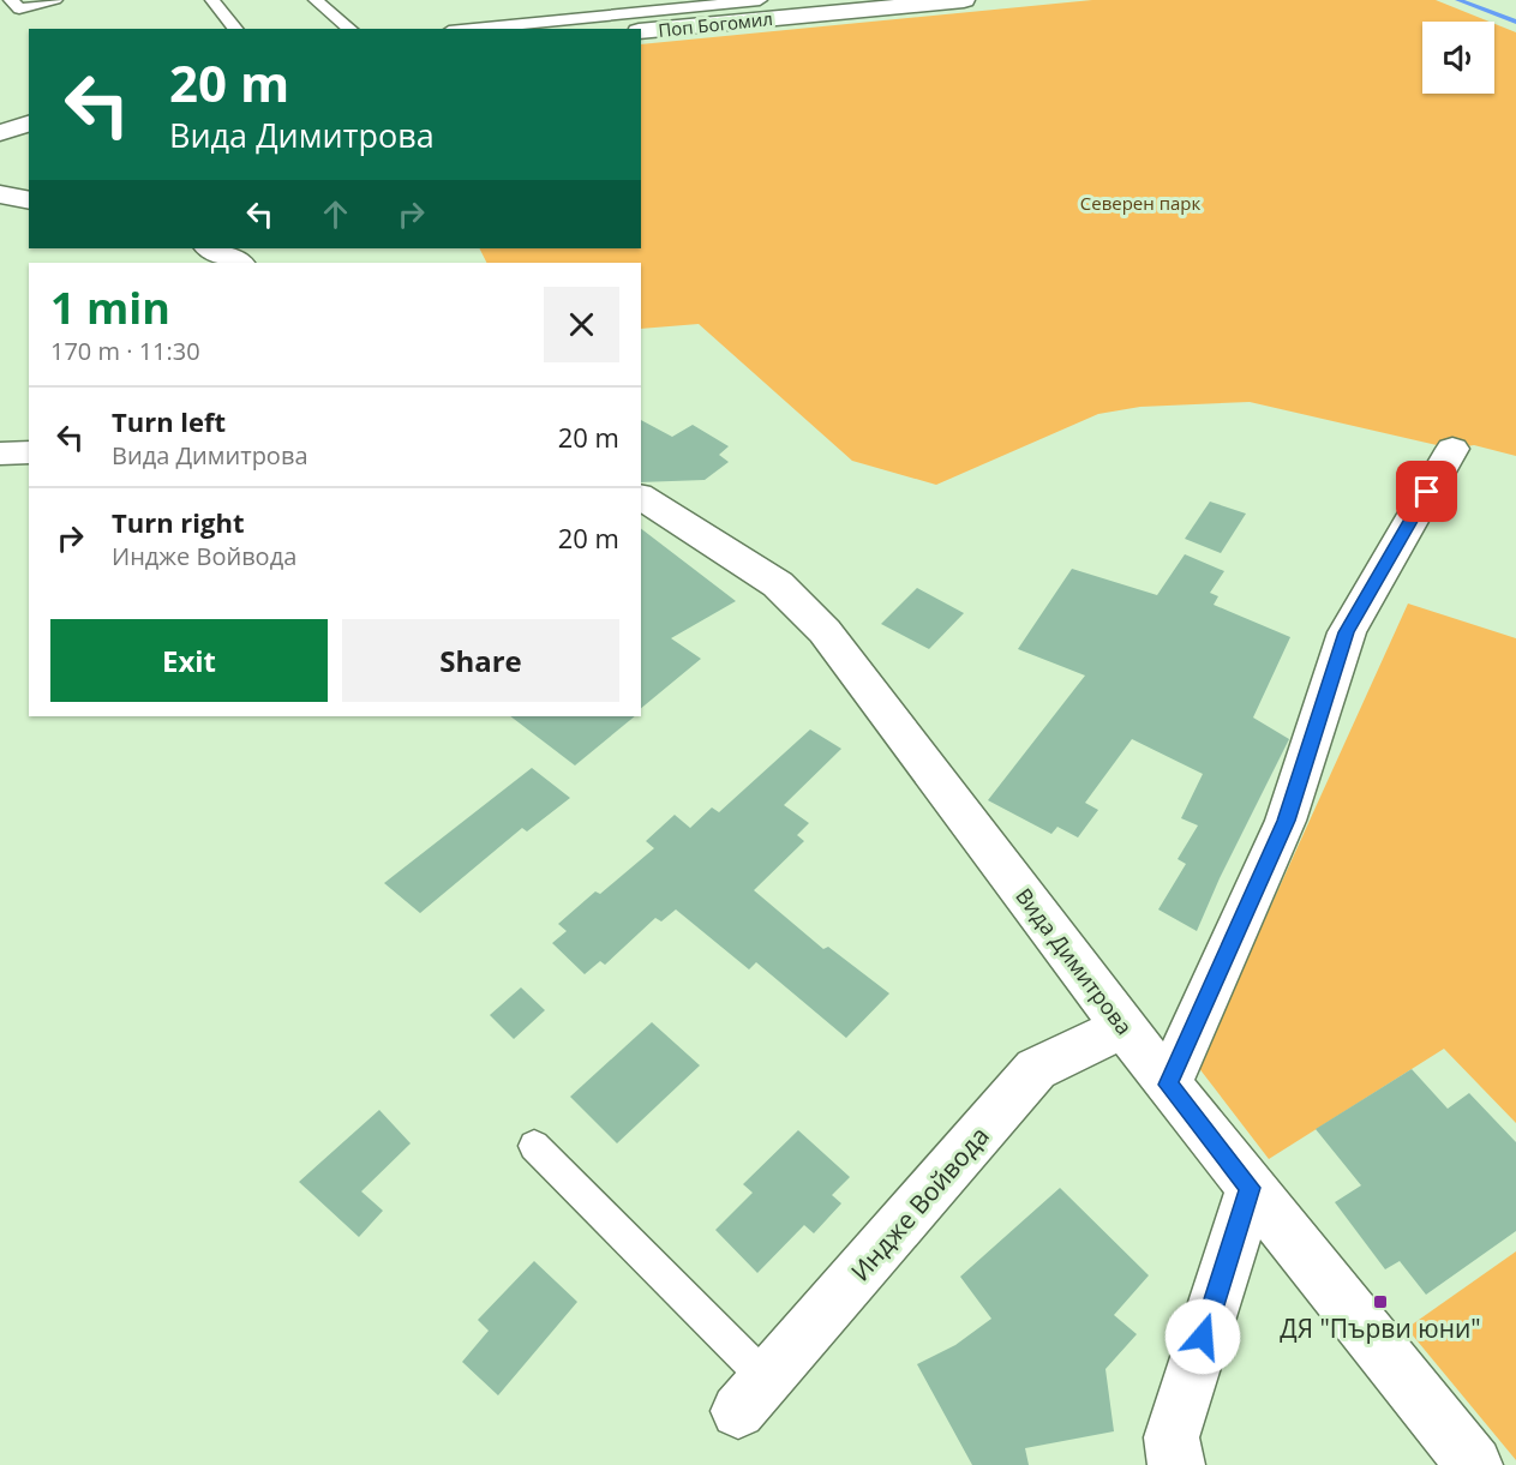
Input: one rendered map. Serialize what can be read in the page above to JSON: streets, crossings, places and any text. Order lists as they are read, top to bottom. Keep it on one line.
{"streets":{"street":["Поп Богомил","Вида Димитрова","Индже Войвода"]},"crossings":[["Вида Димитрова","Индже Войвода"]],"parks":["Северен парк"],"places":{"transit":["ДЯ \"Първи юни\""]},"page":{"turn":["20 m","Вида Димитрова"],"heading":["1 min","170 m · 11:30"],"list":[{"name":"Turn left","note":"Вида Димитрова","value":"20 m"},{"name":"Turn right","note":"Индже Войвода","value":"20 m"}],"buttons":["Exit","Share"]}}
